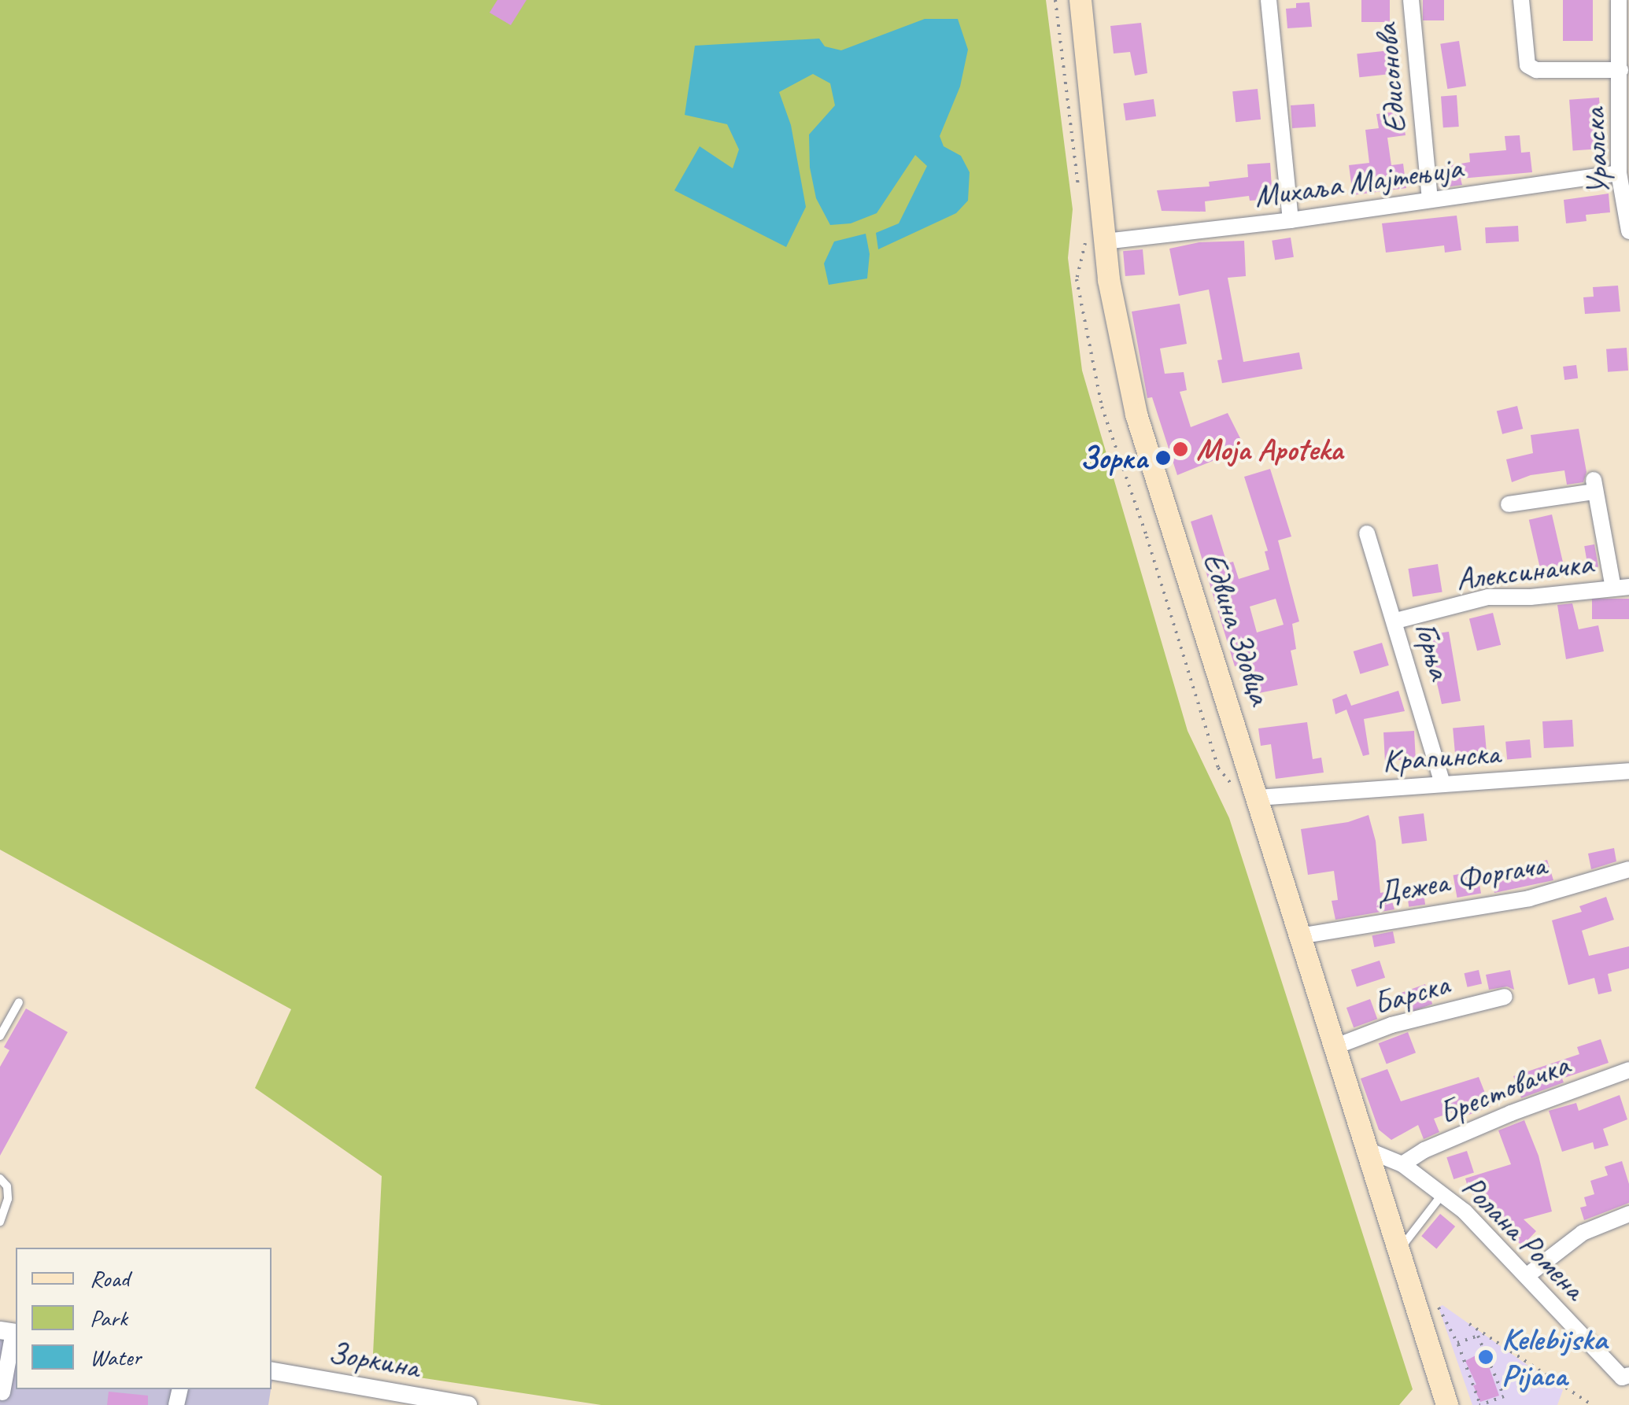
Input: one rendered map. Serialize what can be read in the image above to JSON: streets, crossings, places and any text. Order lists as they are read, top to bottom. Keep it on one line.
{"streets":{"main road":["Едвина Здовца"],"street":["Едисонова","Уралска","Михаља Мајтењија","Алексиначка","Горња","Крапинска","Дежеа Форгача","Барска","Брестовачка","Ролана Ромена","Зоркина"]},"crossings":[["Едисонова","Михаља Мајтењија"],["Уралска","Михаља Мајтењија"],["Михаља Мајтењија","Едвина Здовца"],["Алексиначка","Горња"],["Едвина Здовца","Крапинска"],["Едвина Здовца","Дежеа Форгача"],["Едвина Здовца","Барска"],["Едвина Здовца","Ролана Ромена"],["Горња","Крапинска"],["Брестовачка","Ролана Ромена"]],"places":["Moja Apoteka","Зорка","Kelebijska Pijaca"],"legend":["Road","Park","Water"]}
